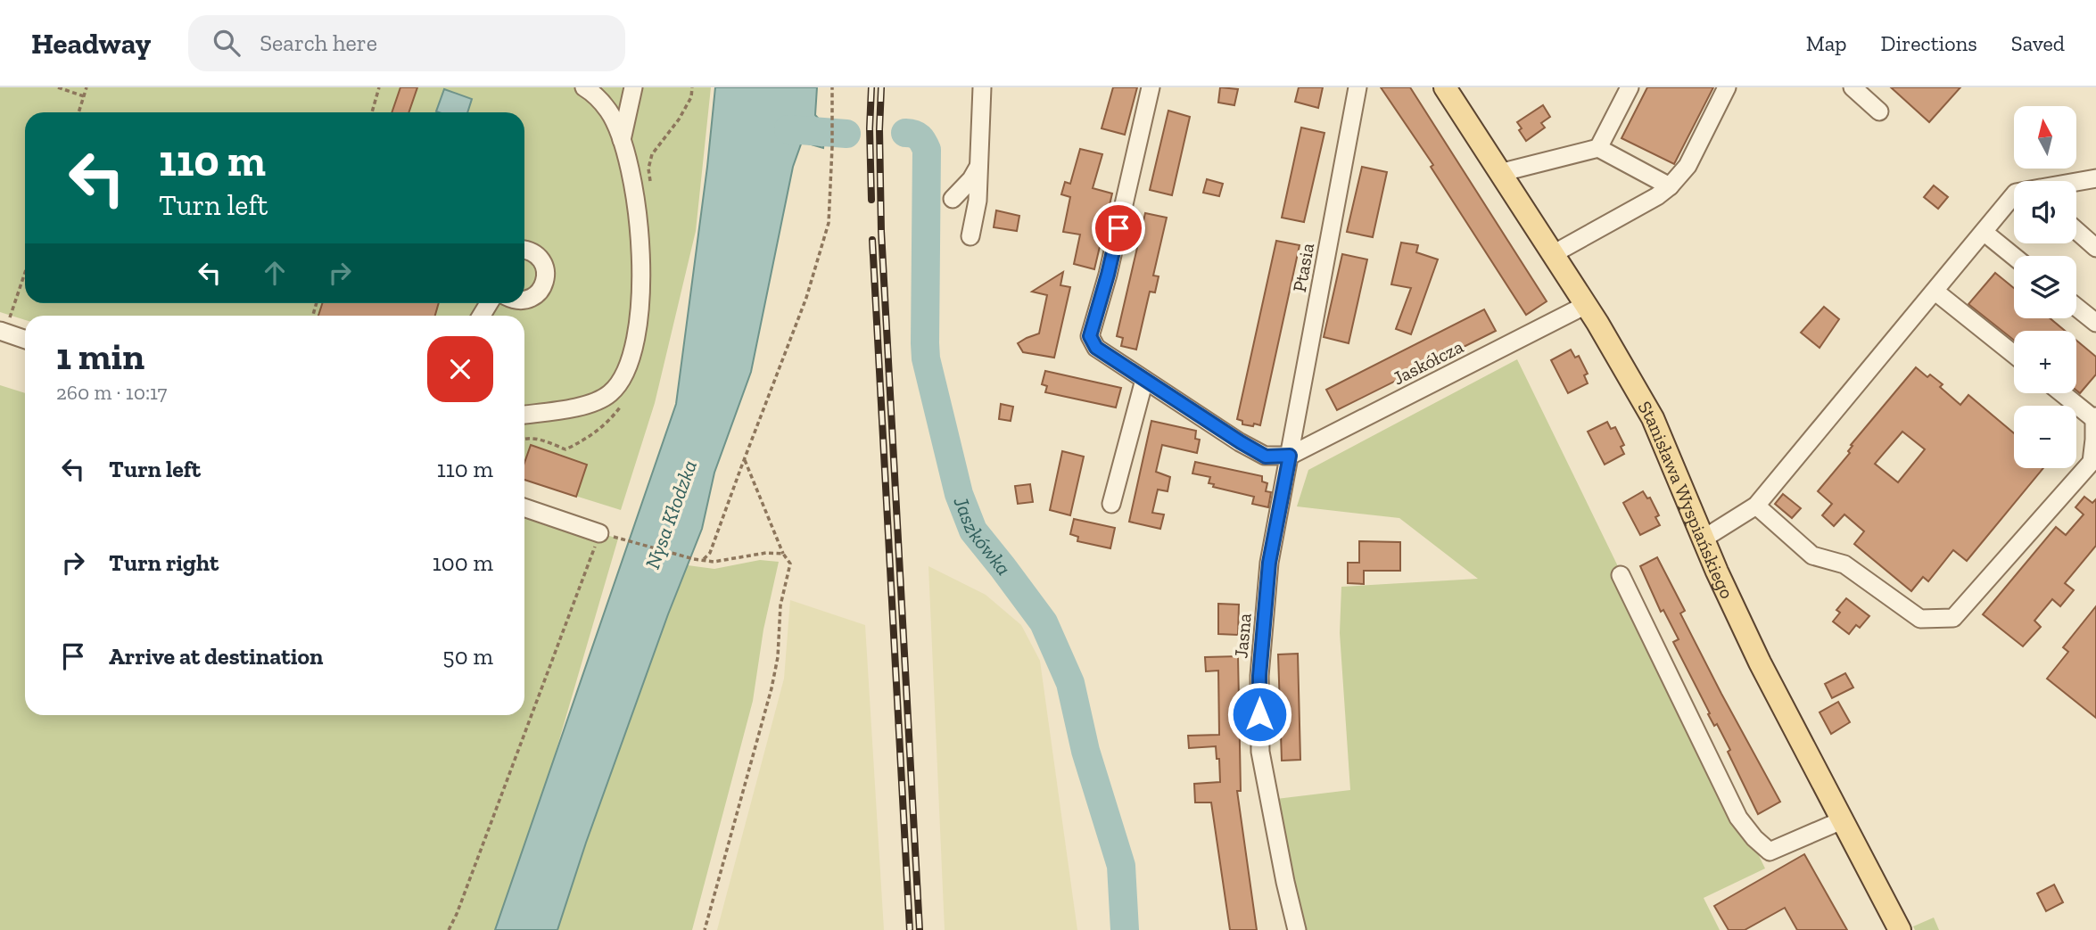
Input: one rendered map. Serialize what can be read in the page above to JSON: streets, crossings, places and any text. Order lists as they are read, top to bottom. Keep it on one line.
{"streets":{"main road":["Stanisława Wyspiańskiego"],"street":["Ptasia","Jaskółcza","Jasna"]},"crossings":[["Ptasia","Jaskółcza"],["Ptasia","Jasna"],["Jaskółcza","Stanisława Wyspiańskiego"],["Jaskółcza","Jasna"]],"water":["Nysa Kłodzka","Jaszkówka"],"north":"top","page":{"header":"Headway","search":"Search here","nav":["Map","Directions","Saved"],"map_buttons":["+","−"],"turn":["110 m","Turn left"],"heading":["1 min","260 m · 10:17"],"list":[{"name":"Turn left","value":"110 m"},{"name":"Turn right","value":"100 m"},{"name":"Arrive at destination","value":"50 m"}]}}
